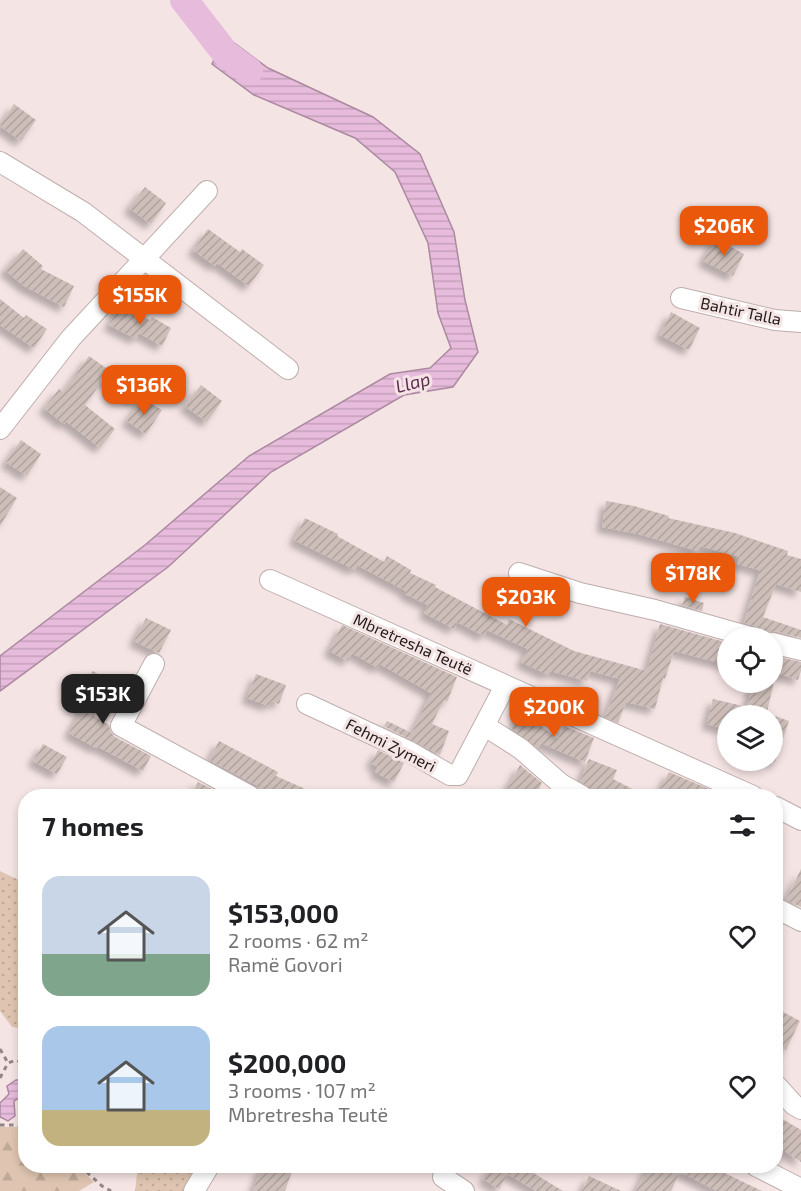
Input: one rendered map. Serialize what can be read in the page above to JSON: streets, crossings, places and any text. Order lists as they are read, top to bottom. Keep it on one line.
{"streets":{"street":["Bahtir Talla","Mbretresha Teutë","Fehmi Zymeri"]},"crossings":[["Mbretresha Teutë","Fehmi Zymeri"]],"water":["Llap"],"page":{"price":["$206K","$155K","$136K","$178K","$203K","$153K","$200K"],"heading":"7 homes","list":[{"name":"$153,000","note":"2 rooms · 62 m² · Ramë Govori"},{"name":"$200,000","note":"3 rooms · 107 m² · Mbretresha Teutë"}]}}
